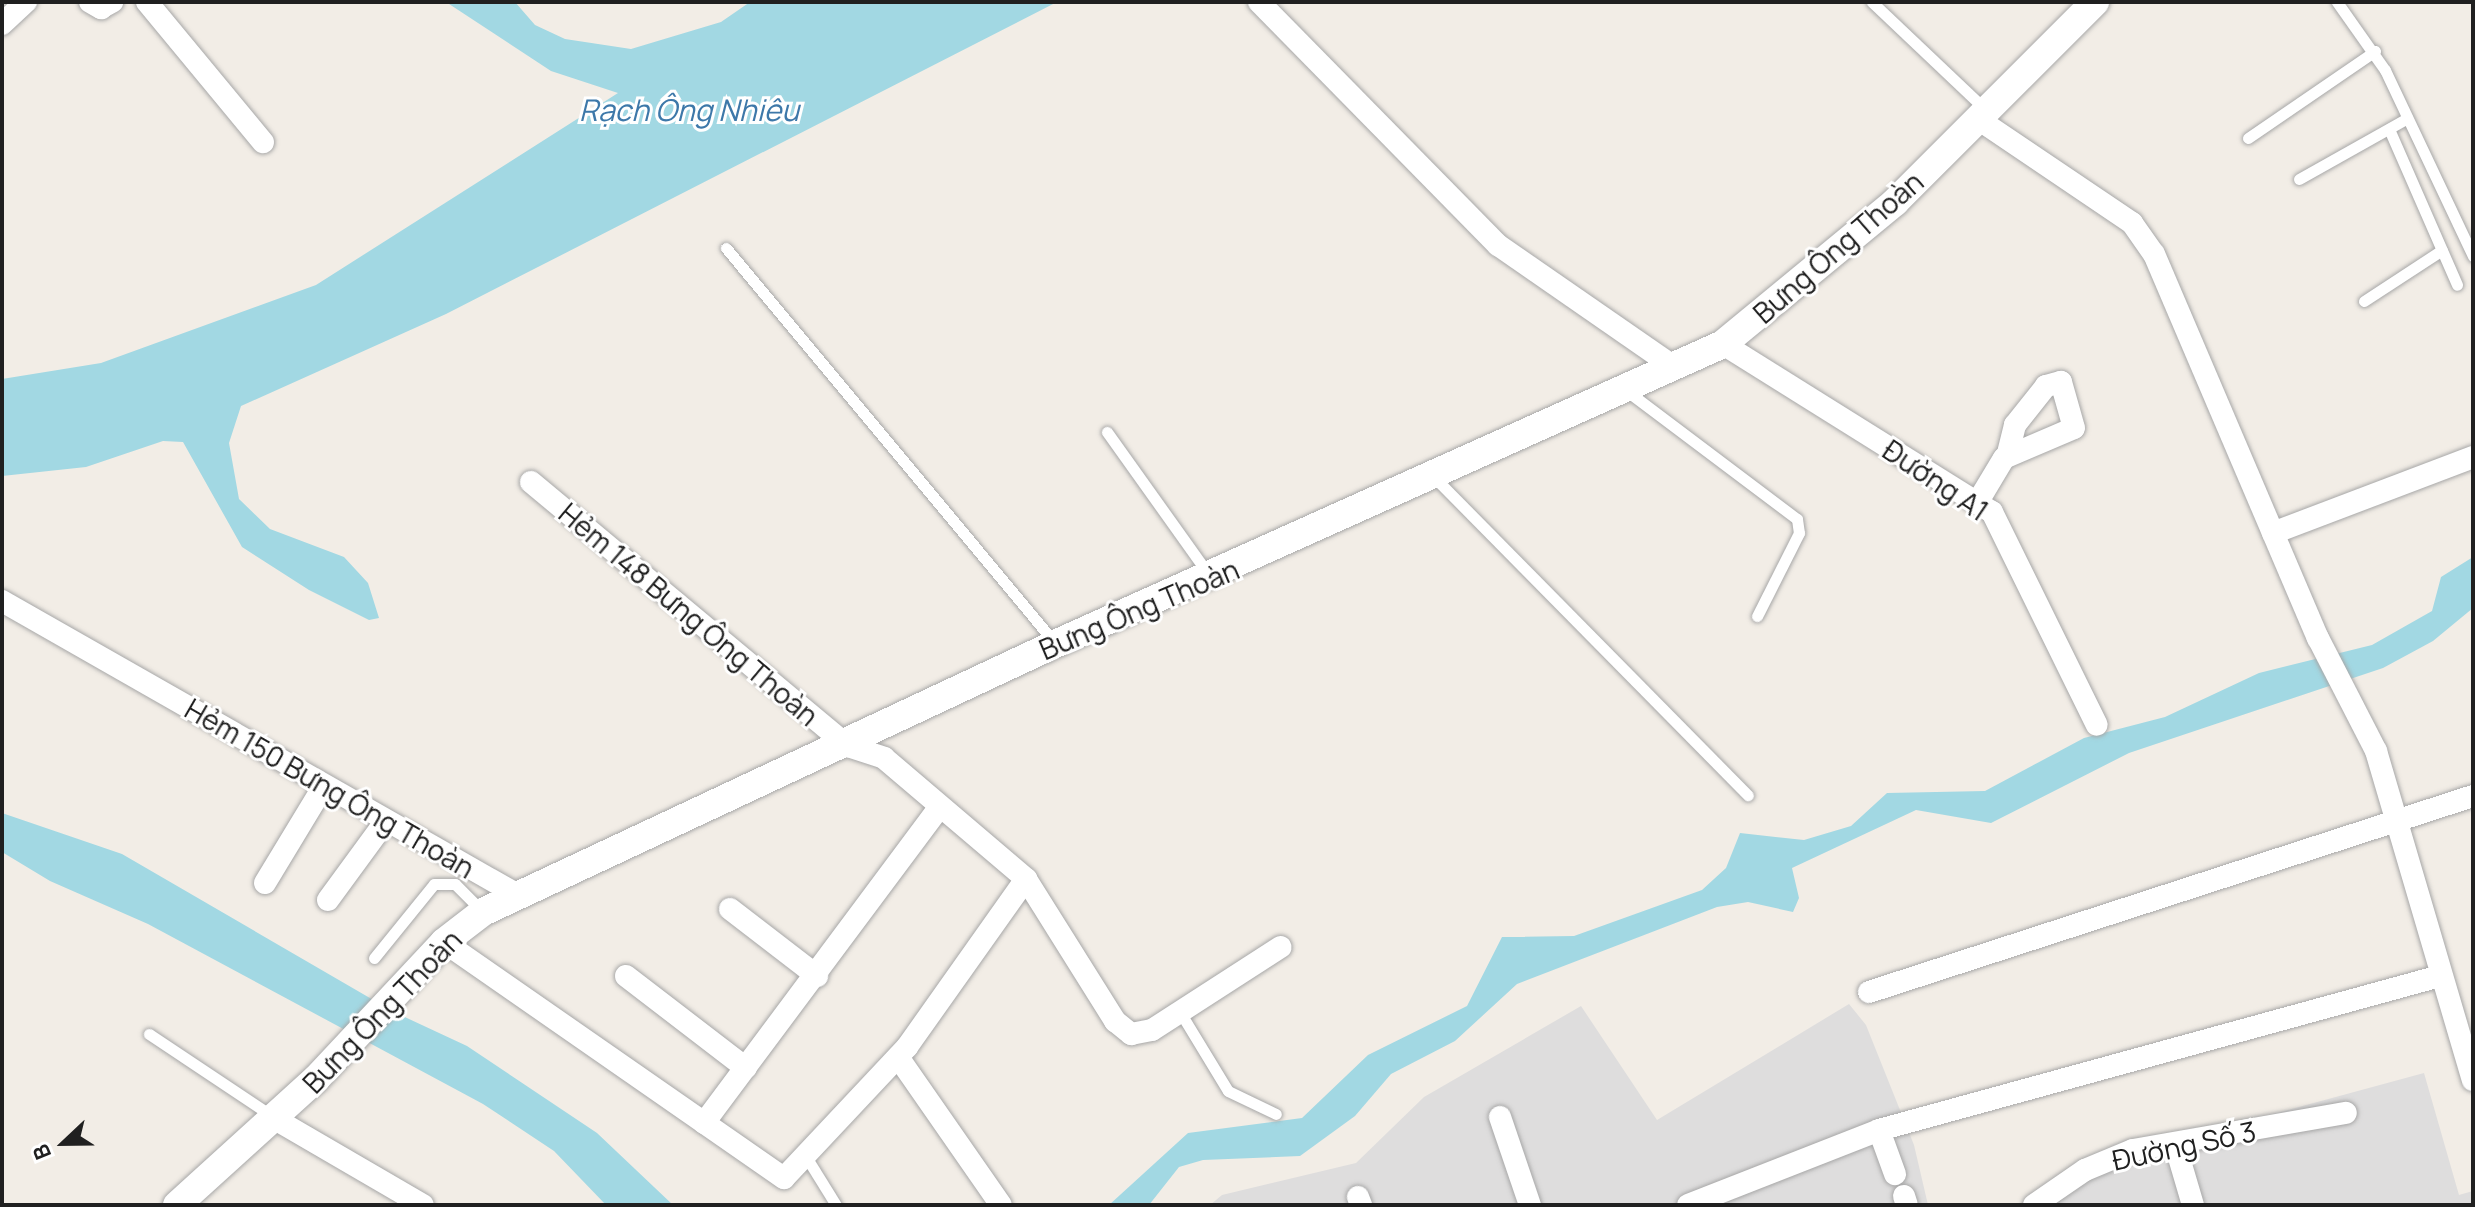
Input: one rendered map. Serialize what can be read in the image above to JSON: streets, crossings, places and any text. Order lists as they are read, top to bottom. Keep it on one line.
{"streets":{"street":["Bưng Ông Thoàn","Đường A1","Hẻm 148 Bưng Ông Thoàn","Hẻm 150 Bưng Ông Thoàn","Đường Số 3"]},"crossings":[["Bưng Ông Thoàn","Đường A1"],["Bưng Ông Thoàn","Hẻm 148 Bưng Ông Thoàn"],["Bưng Ông Thoàn","Hẻm 150 Bưng Ông Thoàn"]],"water":["Rạch Ông Nhiêu"],"north":"left"}
